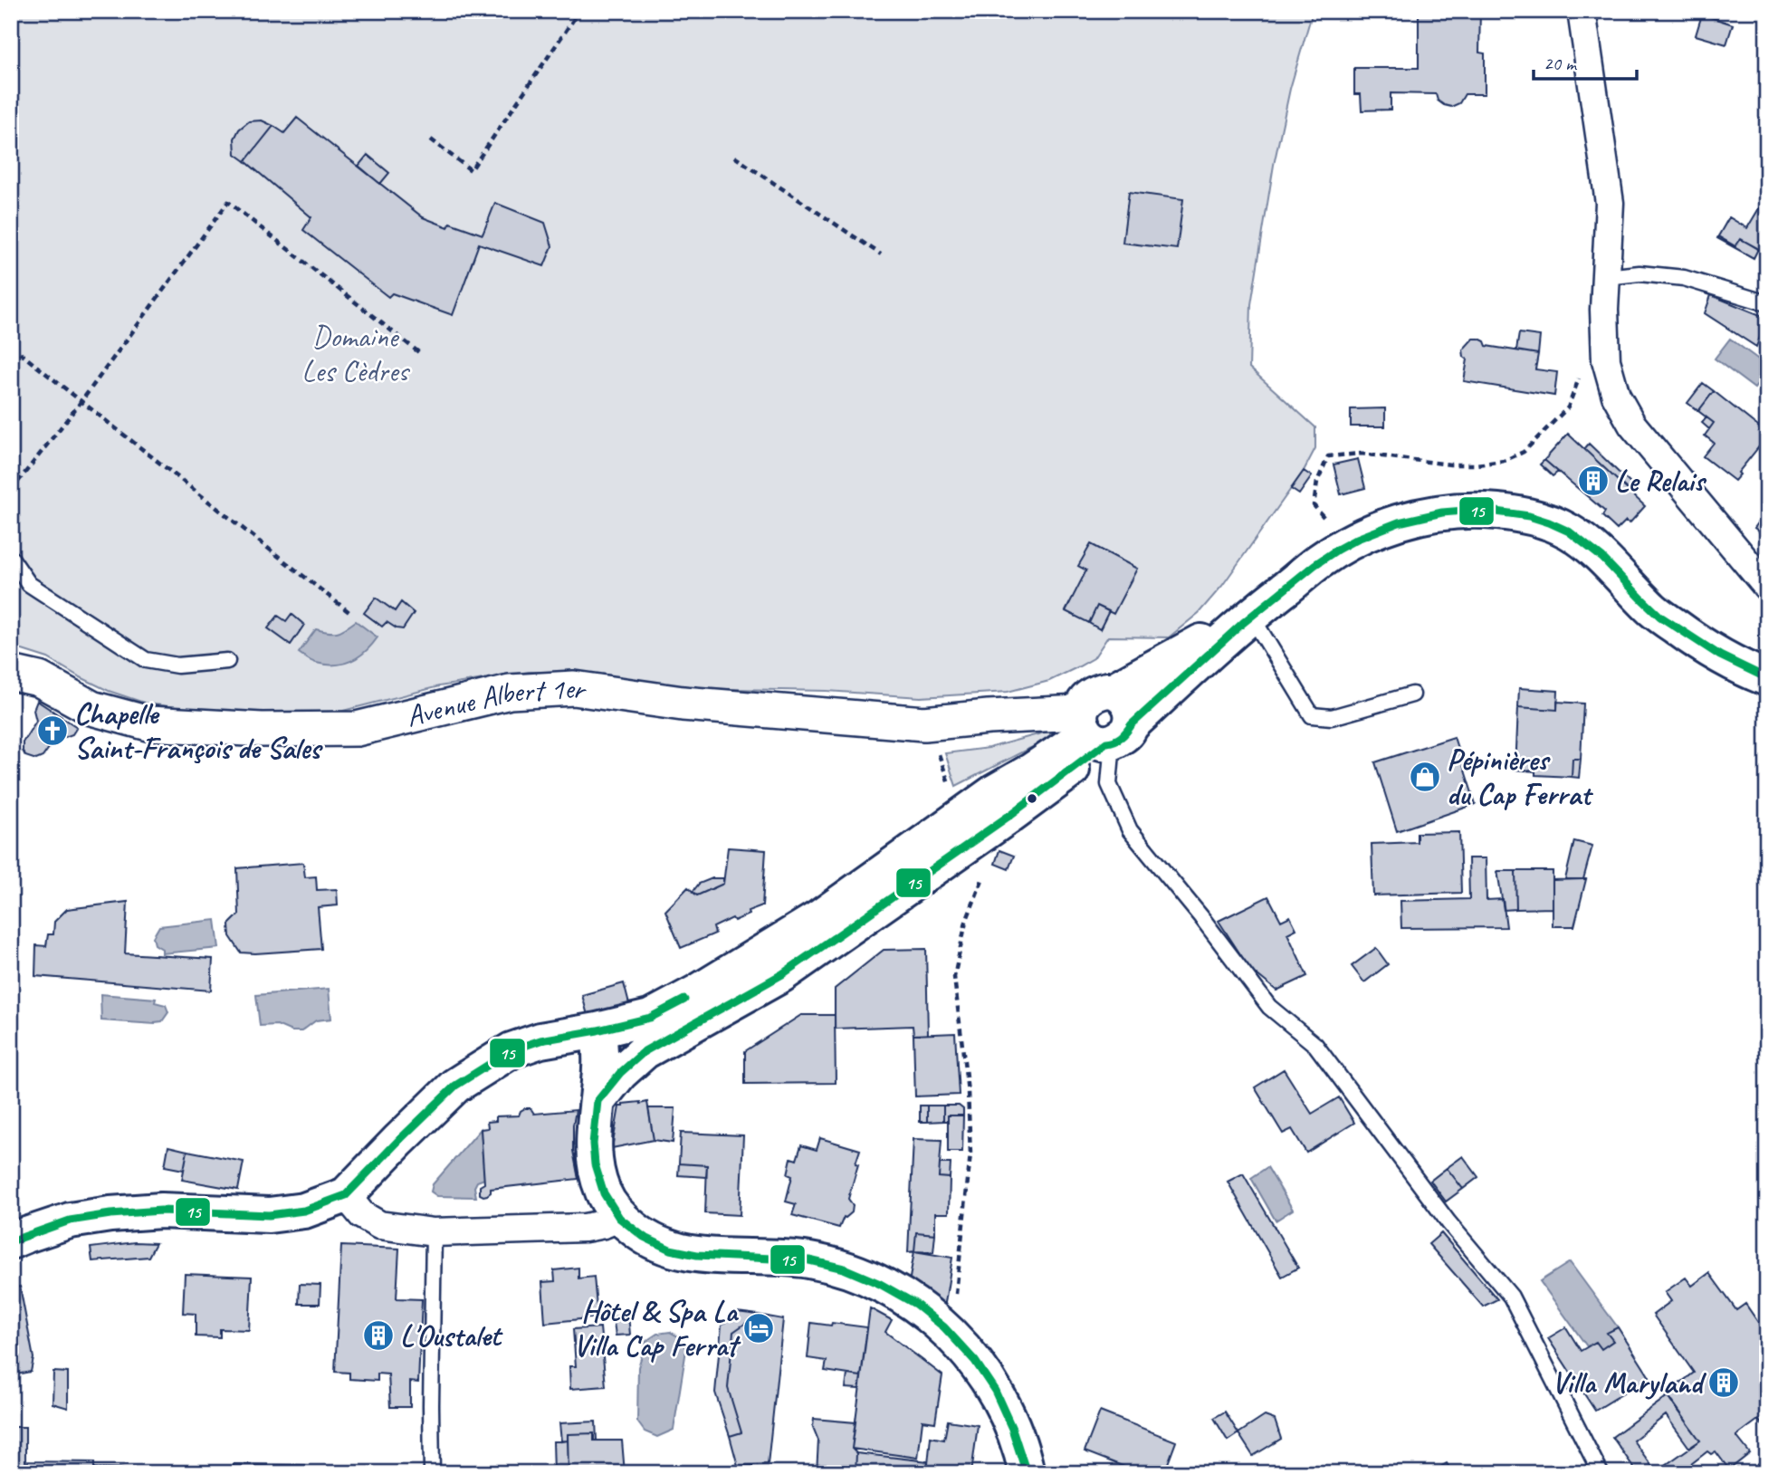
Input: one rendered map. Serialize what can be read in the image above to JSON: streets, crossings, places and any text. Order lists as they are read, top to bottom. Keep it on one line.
{"streets":{"street":["Avenue Albert 1er"]},"parks":["Domaine Les Cèdres"],"places":{"building":["Le Relais","L'Oustalet","Villa Maryland"],"church":["Chapelle Saint-François de Sales"],"shop":["Pépinières du Cap Ferrat"],"hotel":["Hôtel & Spa La Villa Cap Ferrat"]},"lines":["transit line 15"],"scale_bar":"20 m"}
